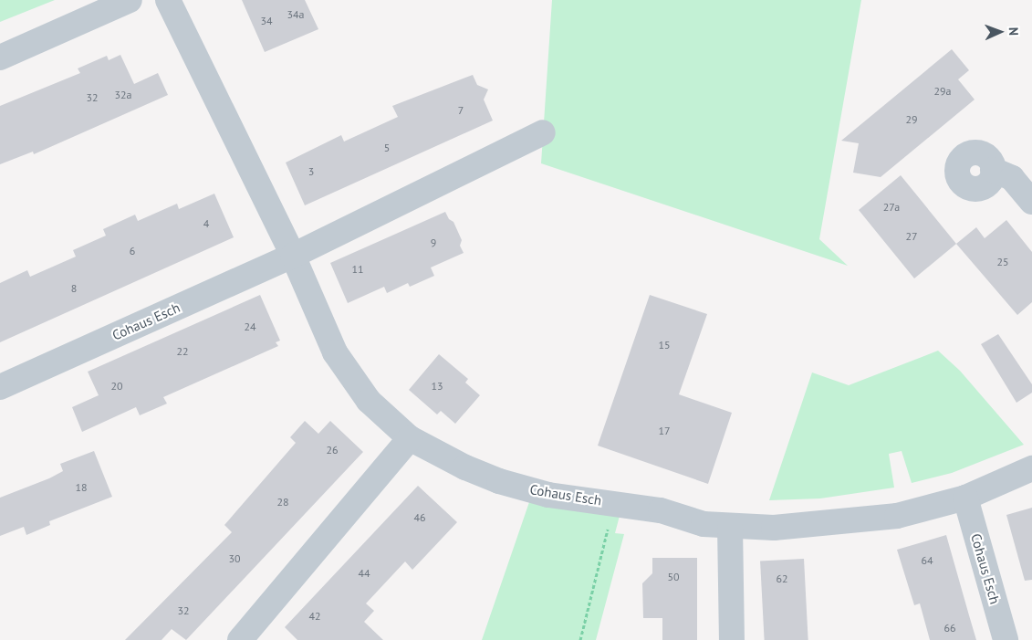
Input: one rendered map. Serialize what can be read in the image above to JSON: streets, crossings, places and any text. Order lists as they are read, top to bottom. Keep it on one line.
{"streets":{"street":["Cohaus Esch"]},"house_numbers":["34a","34","29a","32a","32","7","29","5","3","27a","4","27","9","6","25","11","8","24","15","22","20","13","17","26","18","28","46","30","64","44","50","62","32","42","66"],"north":"right"}
